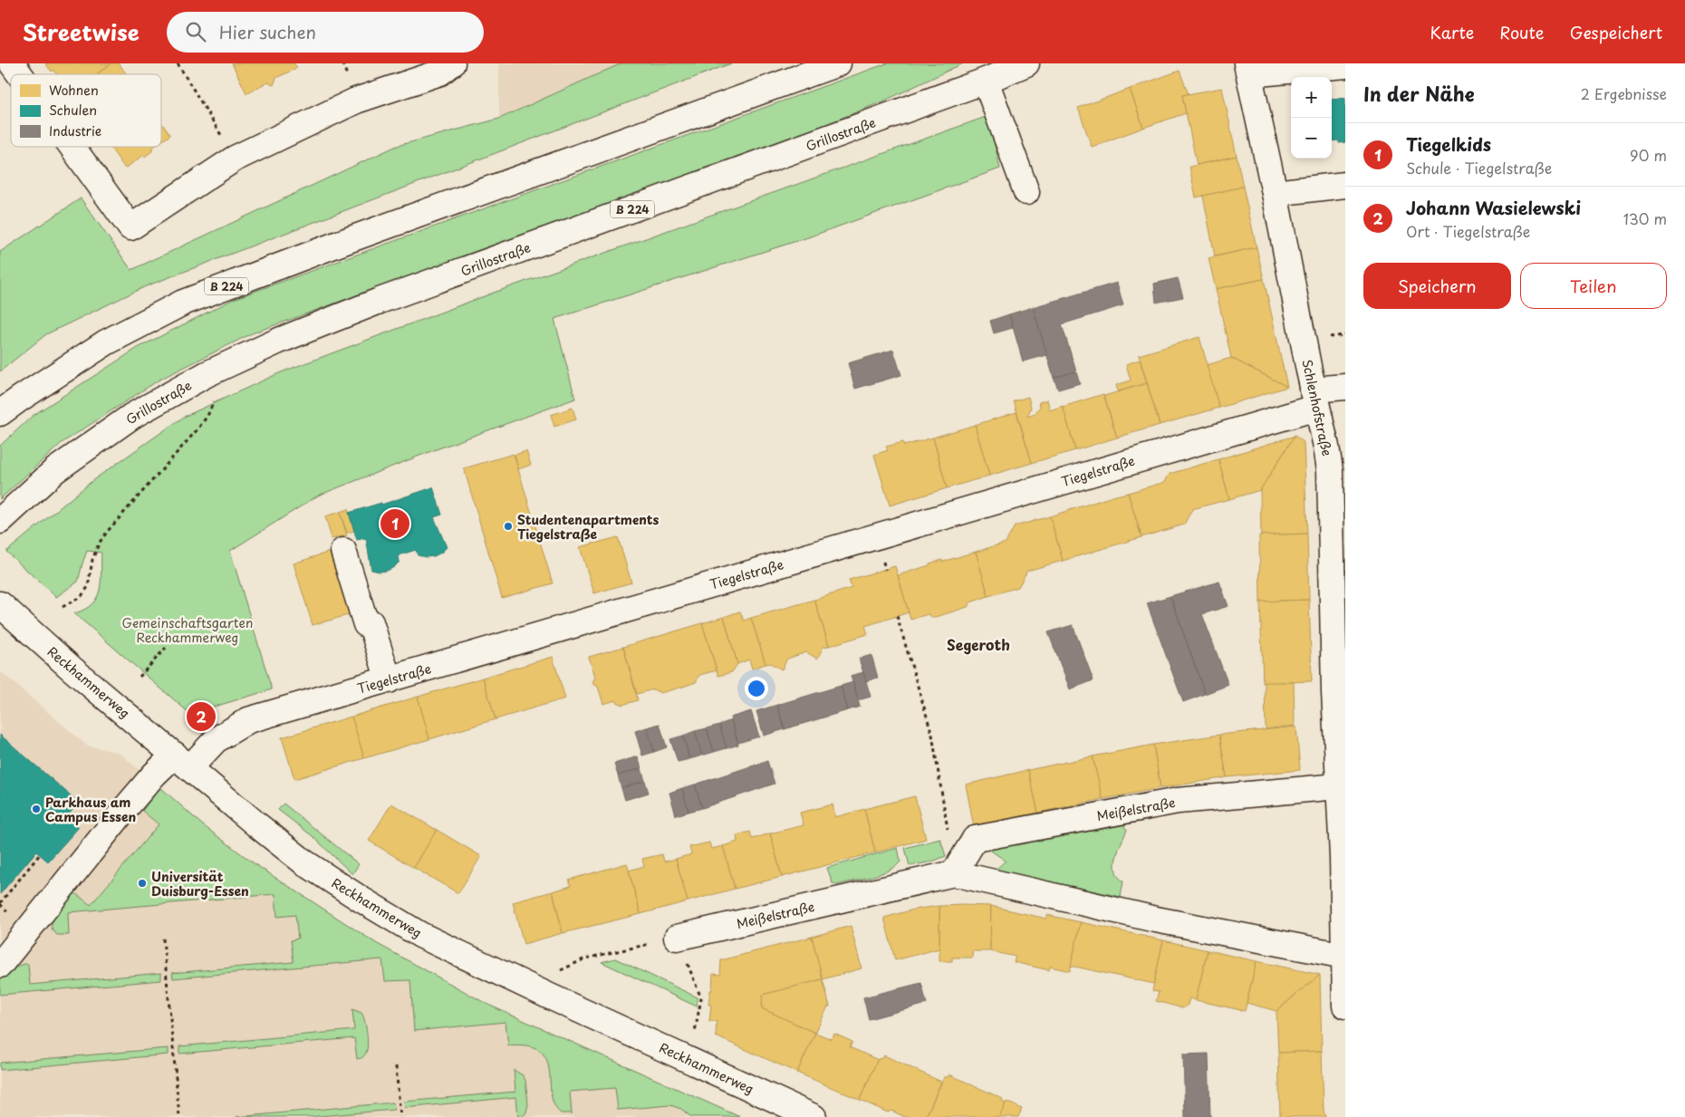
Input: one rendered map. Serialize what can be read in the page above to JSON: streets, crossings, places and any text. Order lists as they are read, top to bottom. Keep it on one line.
{"streets":{"street":["Grillostraße","B 224","Schlenhofstraße","Tiegelstraße","Reckhammerweg","Meißelstraße"]},"crossings":[["Schlenhofstraße","Tiegelstraße"],["Schlenhofstraße","Meißelstraße"],["Tiegelstraße","Reckhammerweg"]],"districts":["Segeroth"],"parks":["Gemeinschaftsgarten Reckhammerweg"],"places":["Studentenapartments Tiegelstraße","Parkhaus am Campus Essen","Universität Duisburg-Essen"],"legend":["Wohnen","Schulen","Industrie"],"page":{"header":"Streetwise","search":"Hier suchen","nav":["Karte","Route","Gespeichert"],"heading":["In der Nähe","2 Ergebnisse"],"map_buttons":["+","−"],"list":[{"mark":"1","name":"Tiegelkids","note":"Schule · Tiegelstraße","value":"90 m"},{"mark":"2","name":"Johann Wasielewski","note":"Ort · Tiegelstraße","value":"130 m"}],"buttons":["Speichern","Teilen"],"pins":["1","2"]}}
